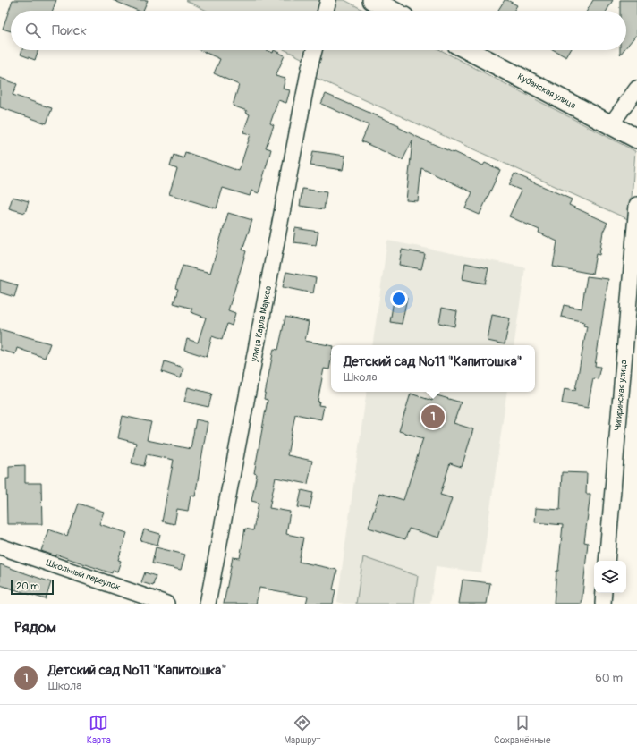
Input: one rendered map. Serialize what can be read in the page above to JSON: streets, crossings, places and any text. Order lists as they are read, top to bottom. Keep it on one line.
{"streets":{"street":["Кубанская улица","улица Карла Маркса","Чигиринская улица","Школьный переулок"]},"scale_bar":"20 m","page":{"search":"Поиск","popup":["Детский сад №11 \"Капитошка\"","Школа"],"pins":"1","scale":"20 m","heading":"Рядом","list":[{"mark":"1","name":"Детский сад №11 \"Капитошка\"","note":"Школа","value":"60 m"}],"nav":["Карта","Маршрут","Сохранённые"]}}
